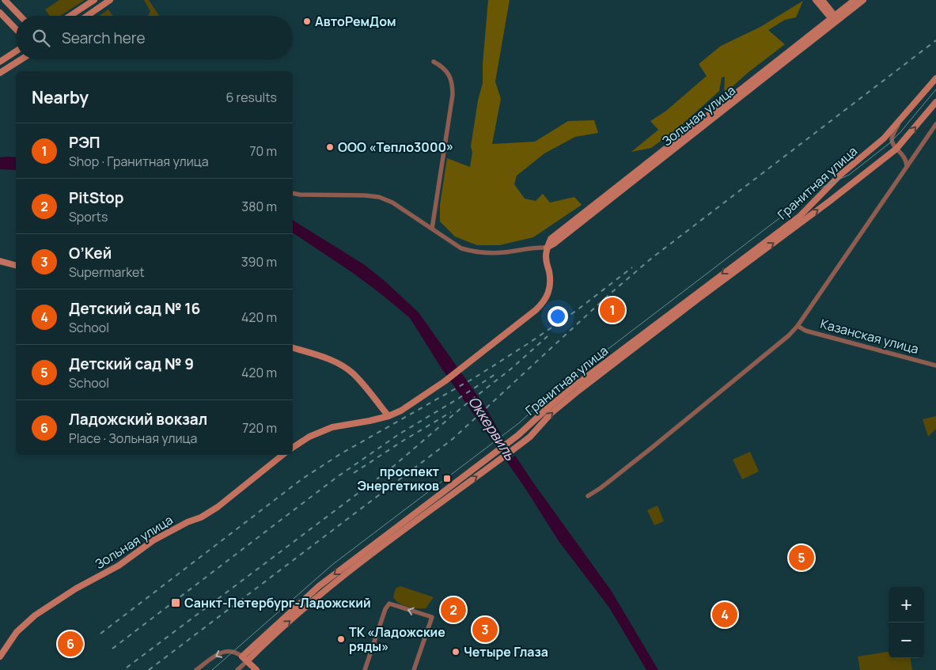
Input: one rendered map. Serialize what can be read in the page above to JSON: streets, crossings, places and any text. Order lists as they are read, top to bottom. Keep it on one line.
{"streets":{"street":["Зольная улица","Гранитная улица","Казанская улица"]},"water":["Оккервиль"],"places":{"other":["АвтоРемДом","ООО «Тепло3000»","ТК «Ладожские ряды»","Четыре Глаза"],"transit":["проспект Энергетиков","Санкт-Петербург-Ладожский"]},"page":{"search":"Search here","heading":["Nearby","6 results"],"list":[{"mark":"1","name":"РЭП","note":"Shop · Гранитная улица","value":"70 m"},{"mark":"2","name":"PitStop","note":"Sports","value":"380 m"},{"mark":"3","name":"О’Кей","note":"Supermarket","value":"390 m"},{"mark":"4","name":"Детский сад № 16","note":"School","value":"420 m"},{"mark":"5","name":"Детский сад № 9","note":"School","value":"420 m"},{"mark":"6","name":"Ладожский вокзал","note":"Place · Зольная улица","value":"720 m"}],"pins":["1","5","2","4","3","6"],"map_buttons":["+","−"]}}
